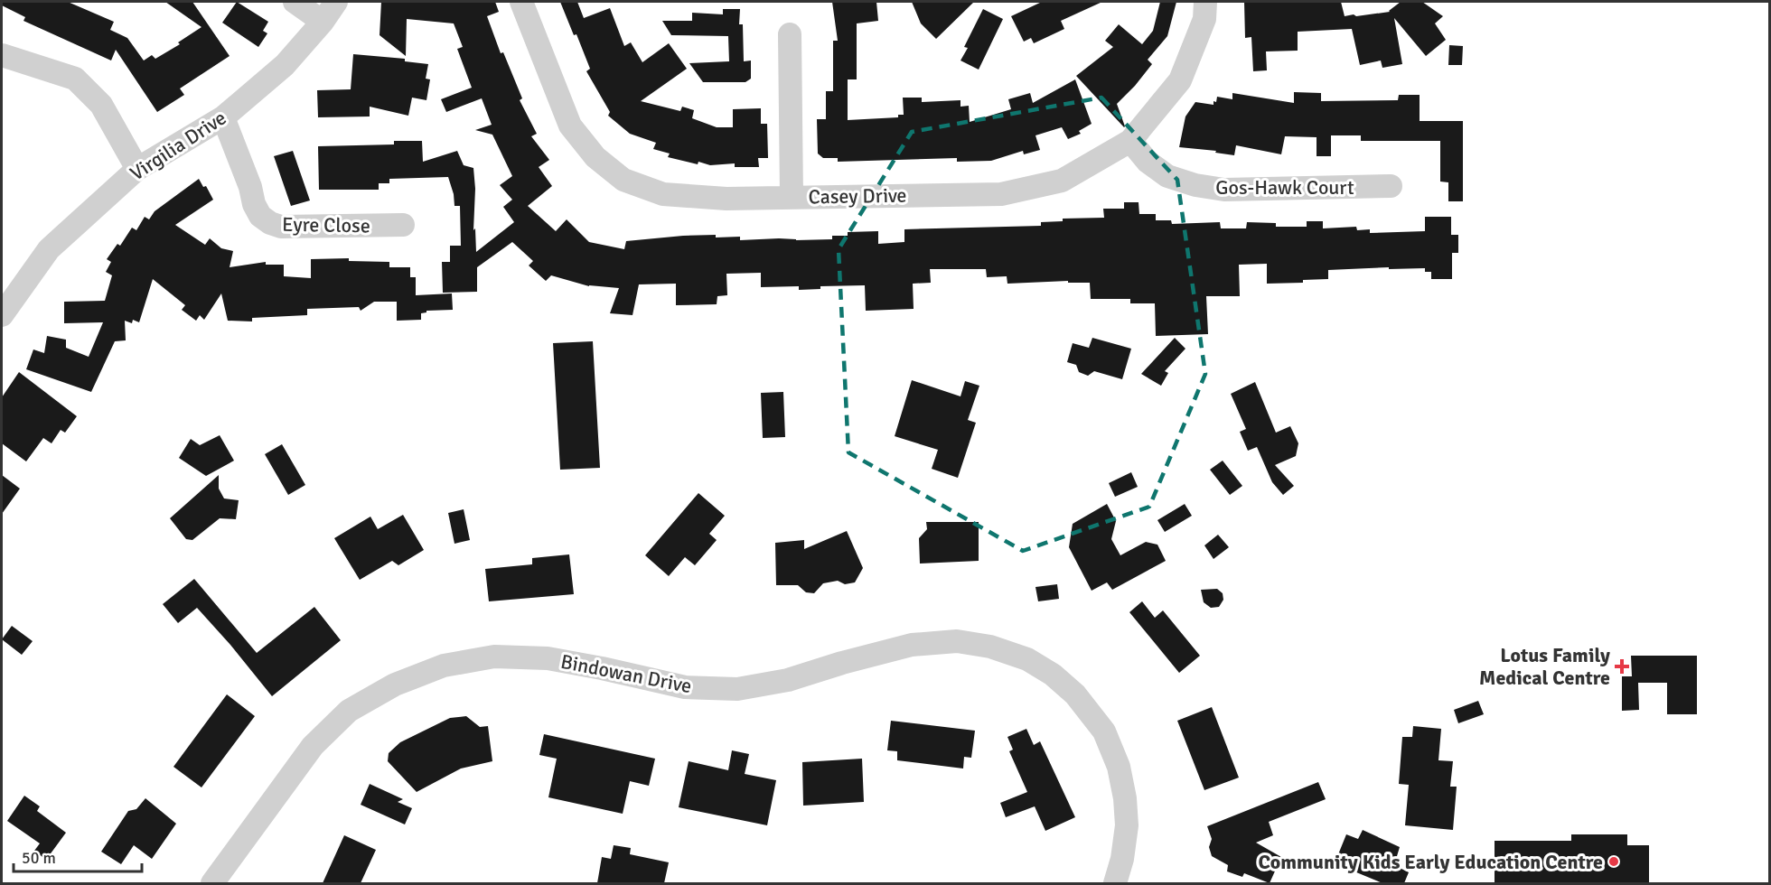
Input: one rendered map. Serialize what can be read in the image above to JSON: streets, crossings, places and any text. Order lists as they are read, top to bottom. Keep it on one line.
{"streets":{"street":["Virgilia Drive","Gos-Hawk Court","Casey Drive","Eyre Close","Bindowan Drive"]},"crossings":[["Virgilia Drive","Eyre Close"],["Gos-Hawk Court","Casey Drive"]],"places":{"health":["Lotus Family Medical Centre"],"other":["Community Kids Early Education Centre"]},"scale_bar":"50 m"}
